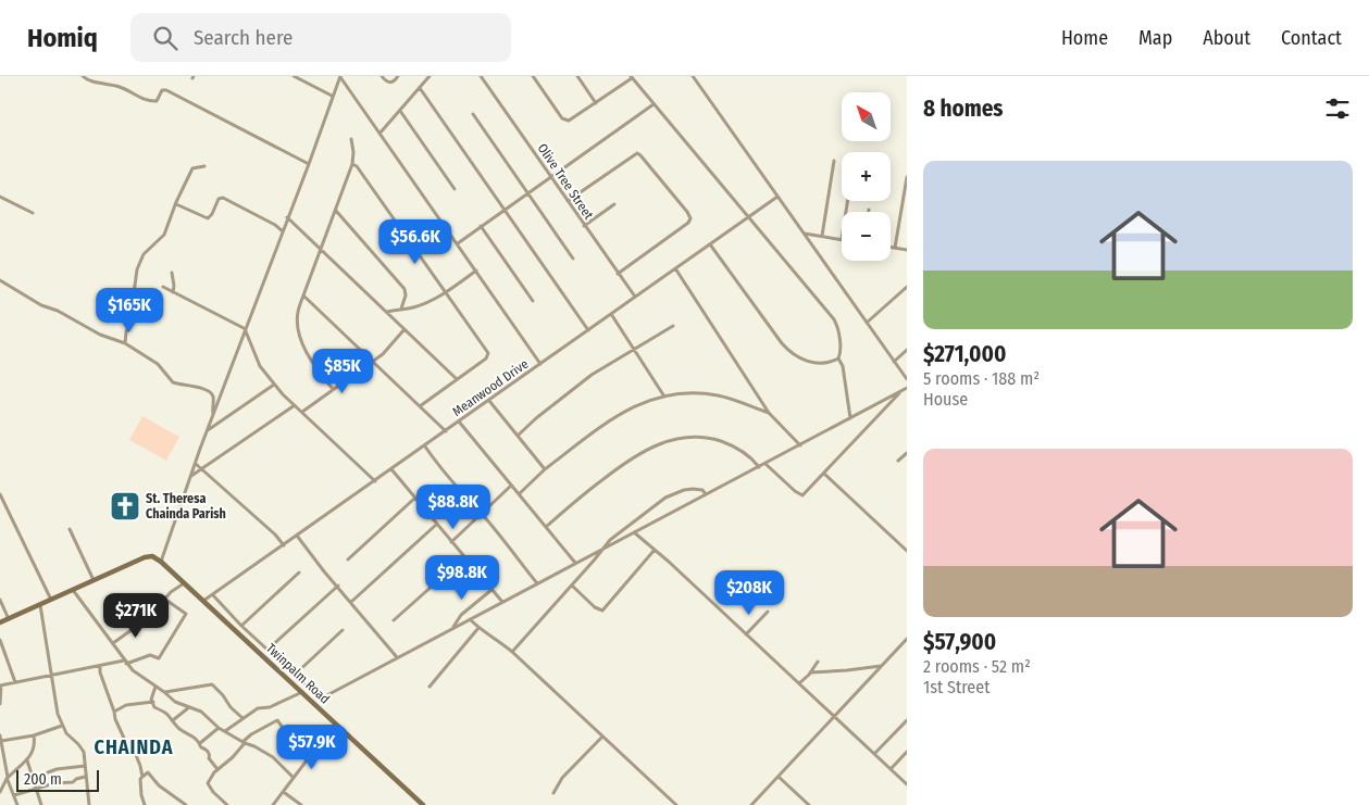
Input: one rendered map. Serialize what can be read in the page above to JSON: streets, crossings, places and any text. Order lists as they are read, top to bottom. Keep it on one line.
{"streets":{"main road":["Twinpalm Road"],"street":["Olive Tree Street","Meanwood Drive"]},"crossings":[["Olive Tree Street","Meanwood Drive"],["Meanwood Drive","Twinpalm Road"]],"districts":["CHAINDA"],"places":{"church":["St. Theresa Chainda Parish"]},"scale_bar":"200 m","north":"top left","page":{"header":"Homiq","search":"Search here","nav":["Home","Map","About","Contact"],"heading":"8 homes","map_buttons":["+","−"],"list":[{"name":"$271,000","note":"5 rooms · 188 m² · House"},{"name":"$57,900","note":"2 rooms · 52 m² · 1st Street"}],"price":["$56.6K","$165K","$85K","$88.8K","$98.8K","$208K","$271K","$57.9K"],"scale":"200 m"}}
